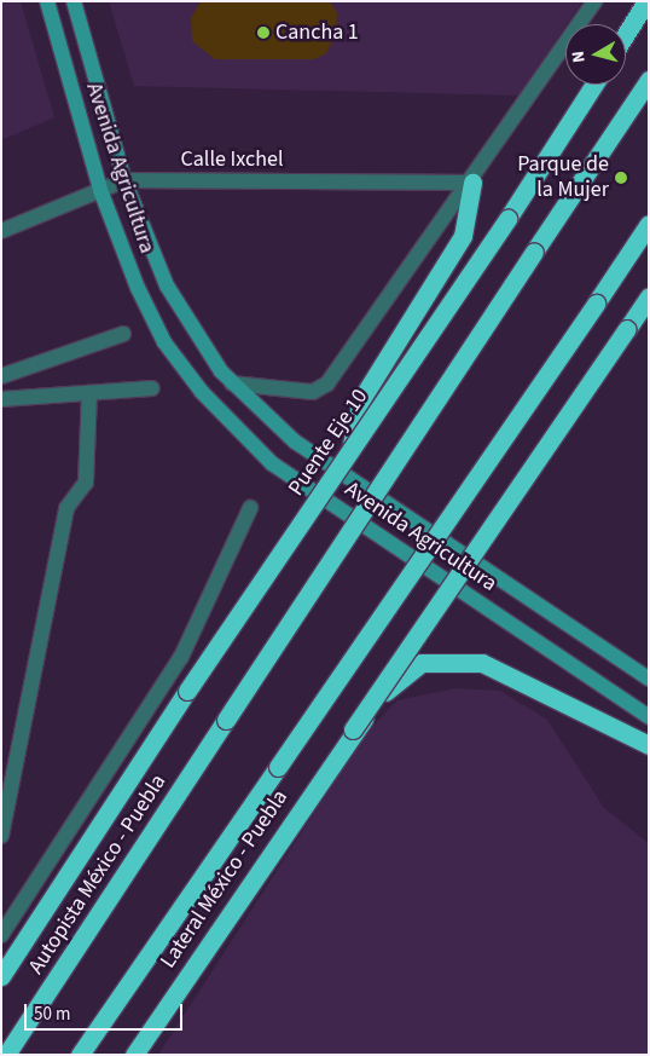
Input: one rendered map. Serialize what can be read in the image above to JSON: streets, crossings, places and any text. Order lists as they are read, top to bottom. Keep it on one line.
{"streets":{"highway":["Puente Eje 10","Autopista México - Puebla","Lateral México - Puebla"],"main road":["Avenida Agricultura"],"street":["Calle Ixchel"]},"crossings":[["Calle Ixchel","Avenida Agricultura"]],"places":["Cancha 1","Parque de la Mujer"],"scale_bar":"50 m","north":"left"}
